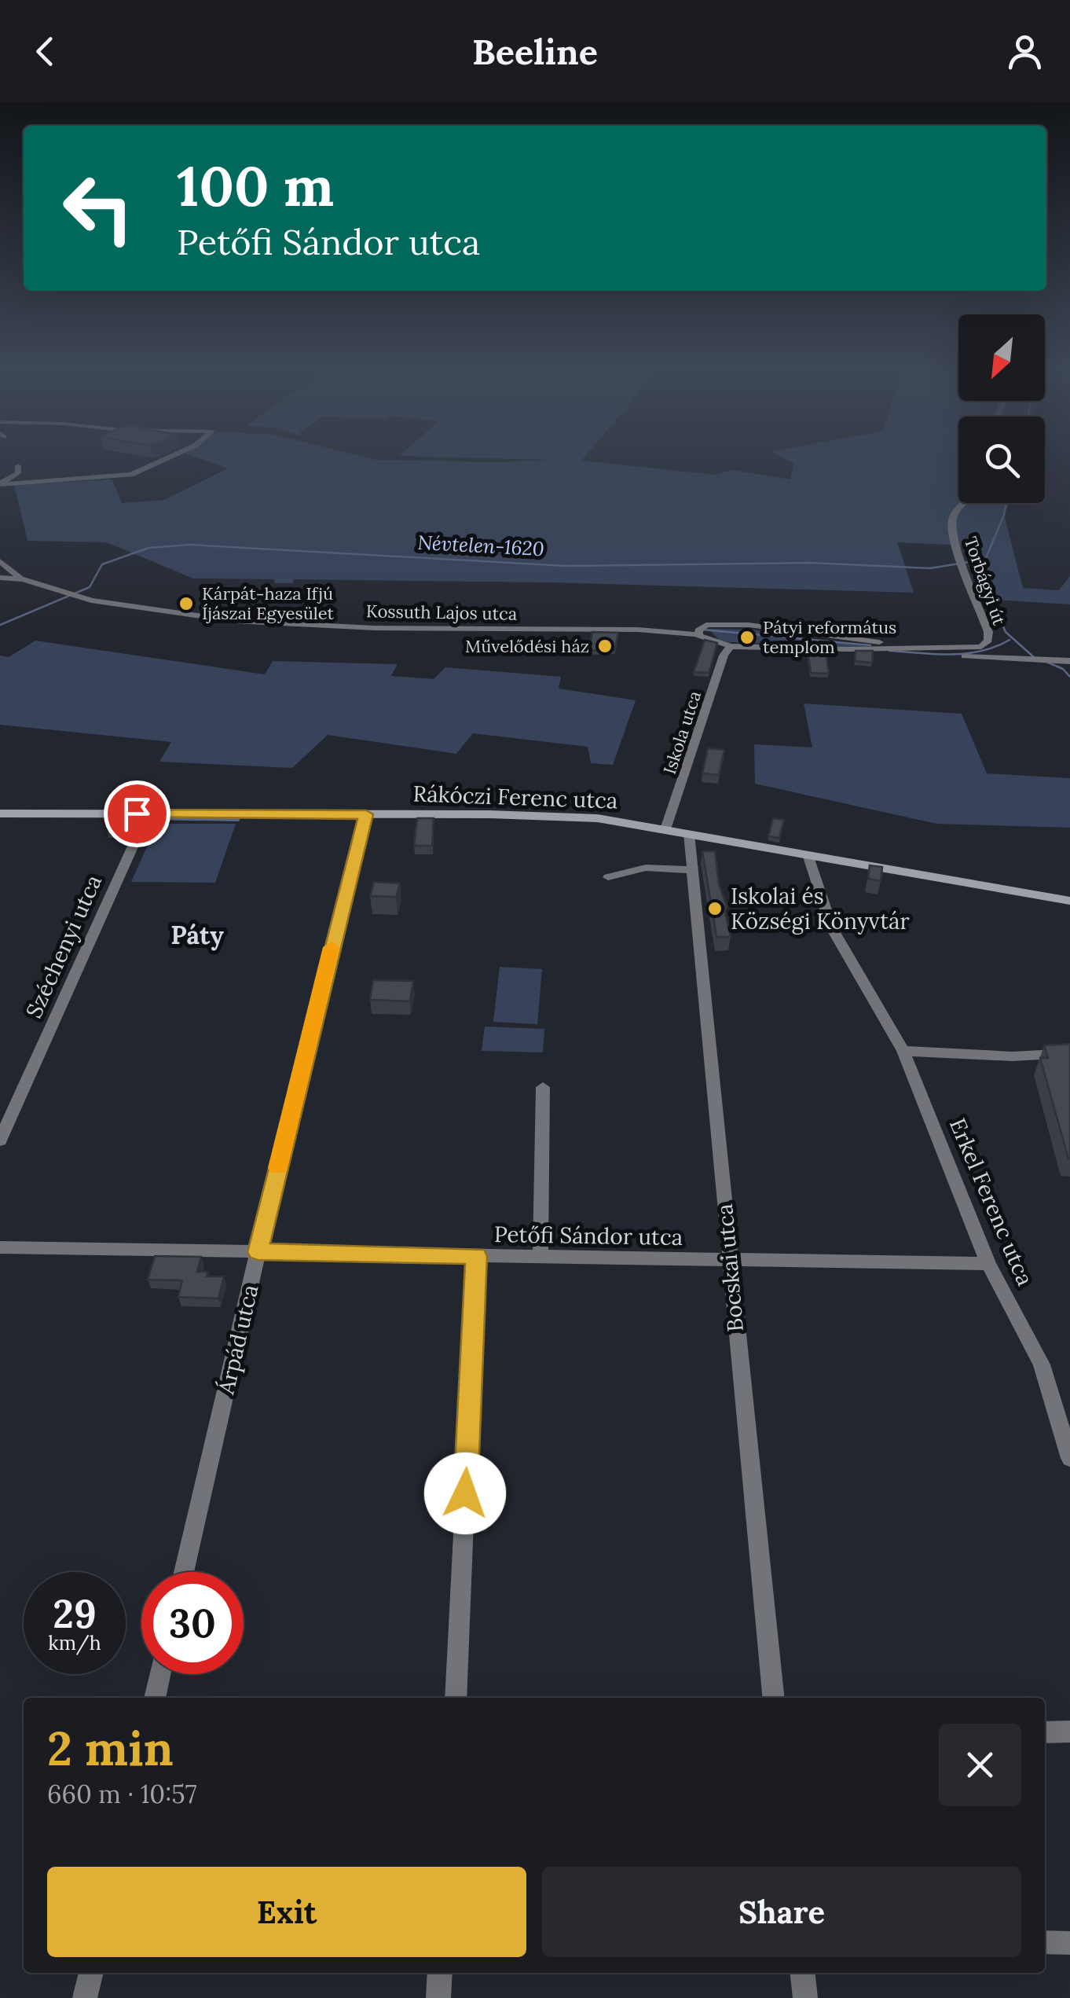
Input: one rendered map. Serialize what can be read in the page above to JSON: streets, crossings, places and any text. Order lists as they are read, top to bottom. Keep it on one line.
{"streets":{"main road":["Rákóczi Ferenc utca"],"street":["Torbágyi út","Kossuth Lajos utca","Iskola utca","Széchenyi utca","Erkel Ferenc utca","Petőfi Sándor utca","Bocskai utca","Árpád utca"]},"crossings":[["Torbágyi út","Kossuth Lajos utca"],["Kossuth Lajos utca","Iskola utca"],["Iskola utca","Rákóczi Ferenc utca"],["Rákóczi Ferenc utca","Széchenyi utca"],["Rákóczi Ferenc utca","Erkel Ferenc utca"],["Rákóczi Ferenc utca","Bocskai utca"],["Rákóczi Ferenc utca","Árpád utca"],["Erkel Ferenc utca","Petőfi Sándor utca"],["Petőfi Sándor utca","Bocskai utca"],["Petőfi Sándor utca","Árpád utca"]],"districts":["Páty"],"water":["Névtelen-1620"],"places":["Kárpát-haza Ifjú Íjászai Egyesület","Pátyi református templom","Művelődési ház","Iskolai és Községi Könyvtár"],"north":"bottom left","page":{"header":"Beeline","turn":["100 m","Petőfi Sándor utca"],"speed":"29 km/h","limit":"30","heading":["2 min","660 m · 10:57"],"buttons":["Exit","Share"]}}
